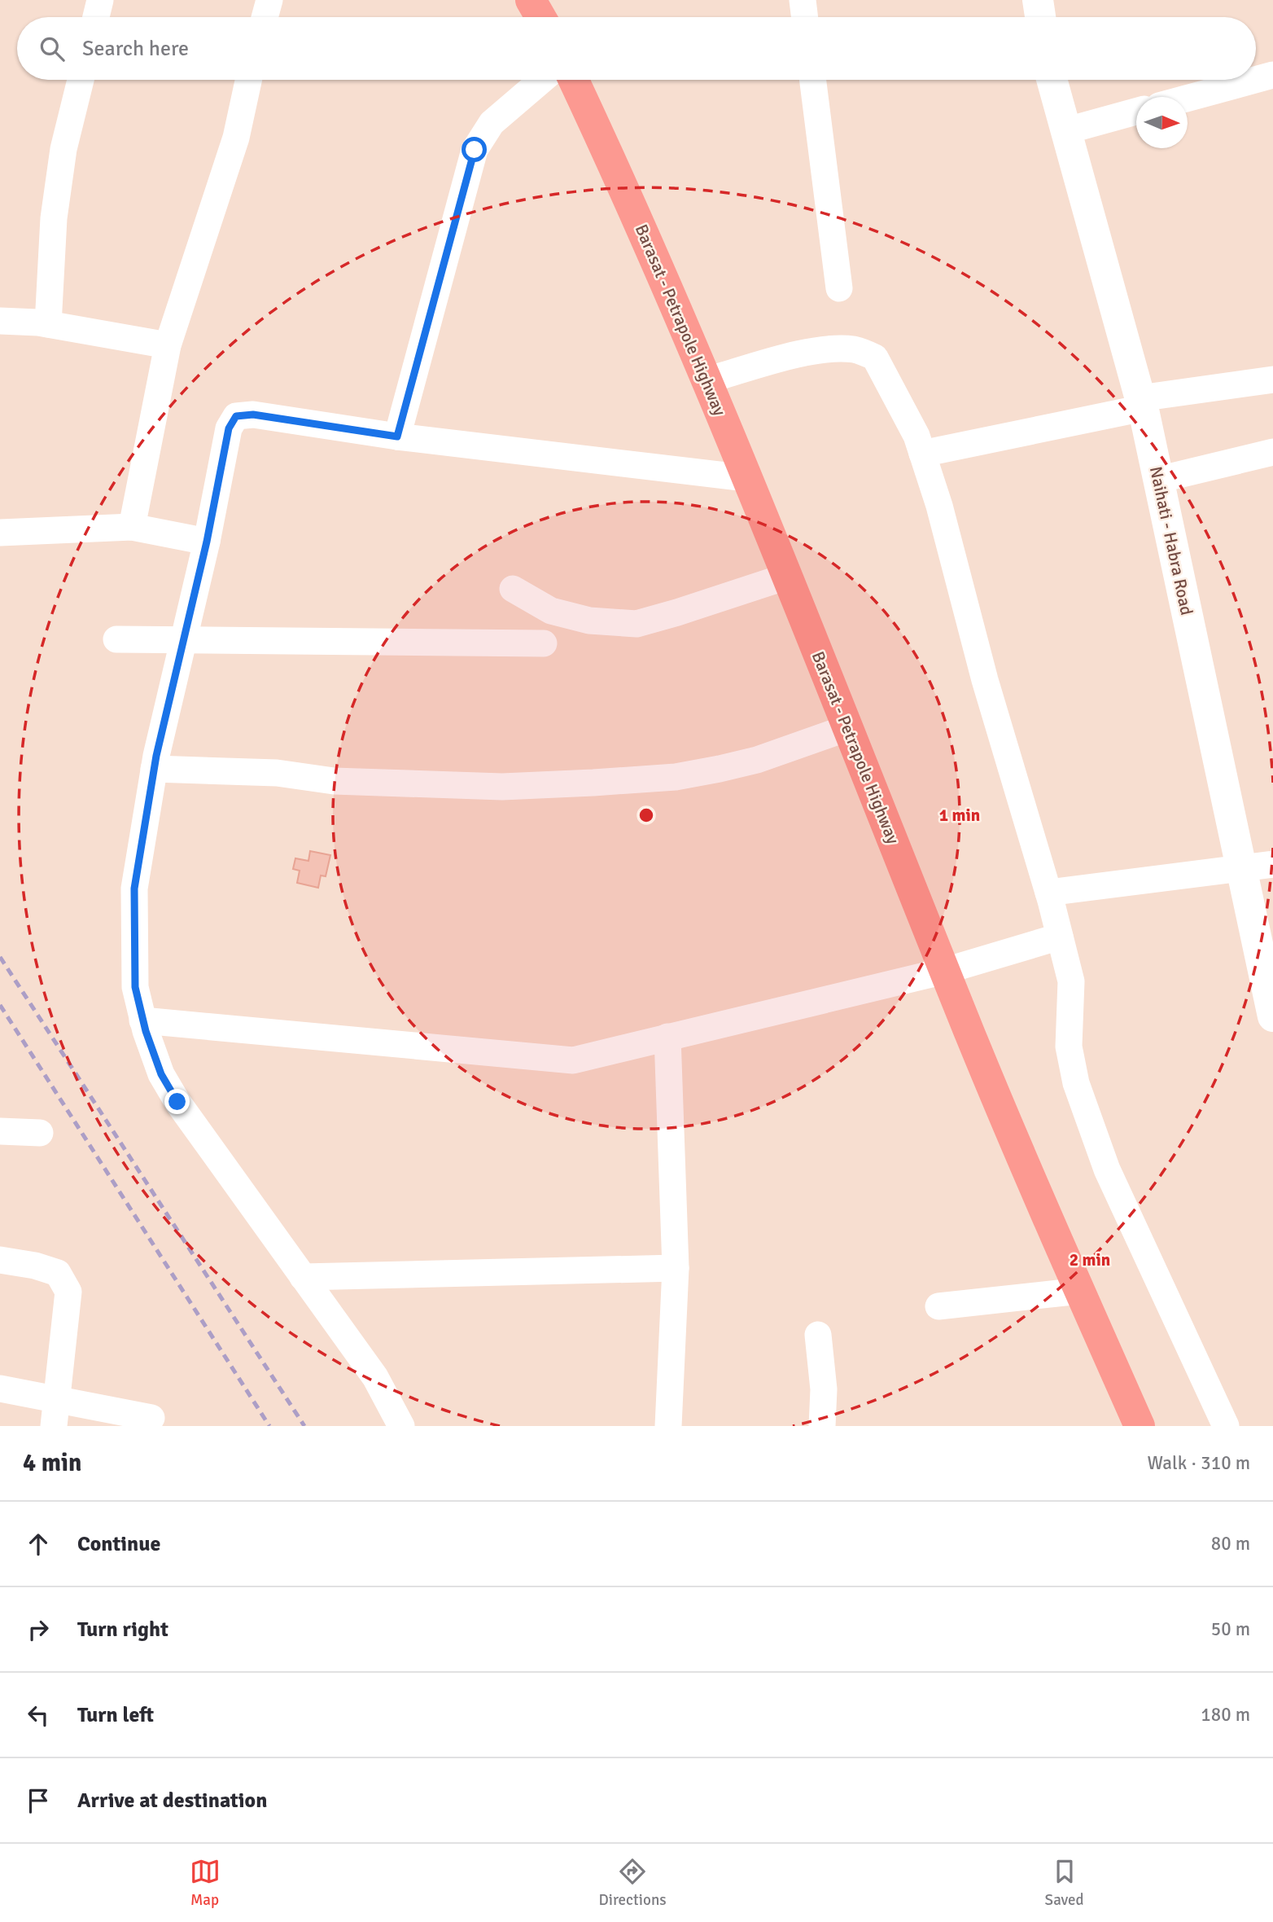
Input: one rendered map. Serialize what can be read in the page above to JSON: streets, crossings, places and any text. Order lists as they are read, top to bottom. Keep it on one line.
{"streets":{"highway":["Barasat - Petrapole Highway"],"main road":["Naihati - Habra Road"]},"north":"right","page":{"search":"Search here","heading":["4 min","Walk · 310 m"],"list":[["Continue","80 m"],["Turn right","50 m"],["Turn left","180 m"],"Arrive at destination"],"nav":["Map","Directions","Saved"]},"rings":["1 min","2 min"]}
